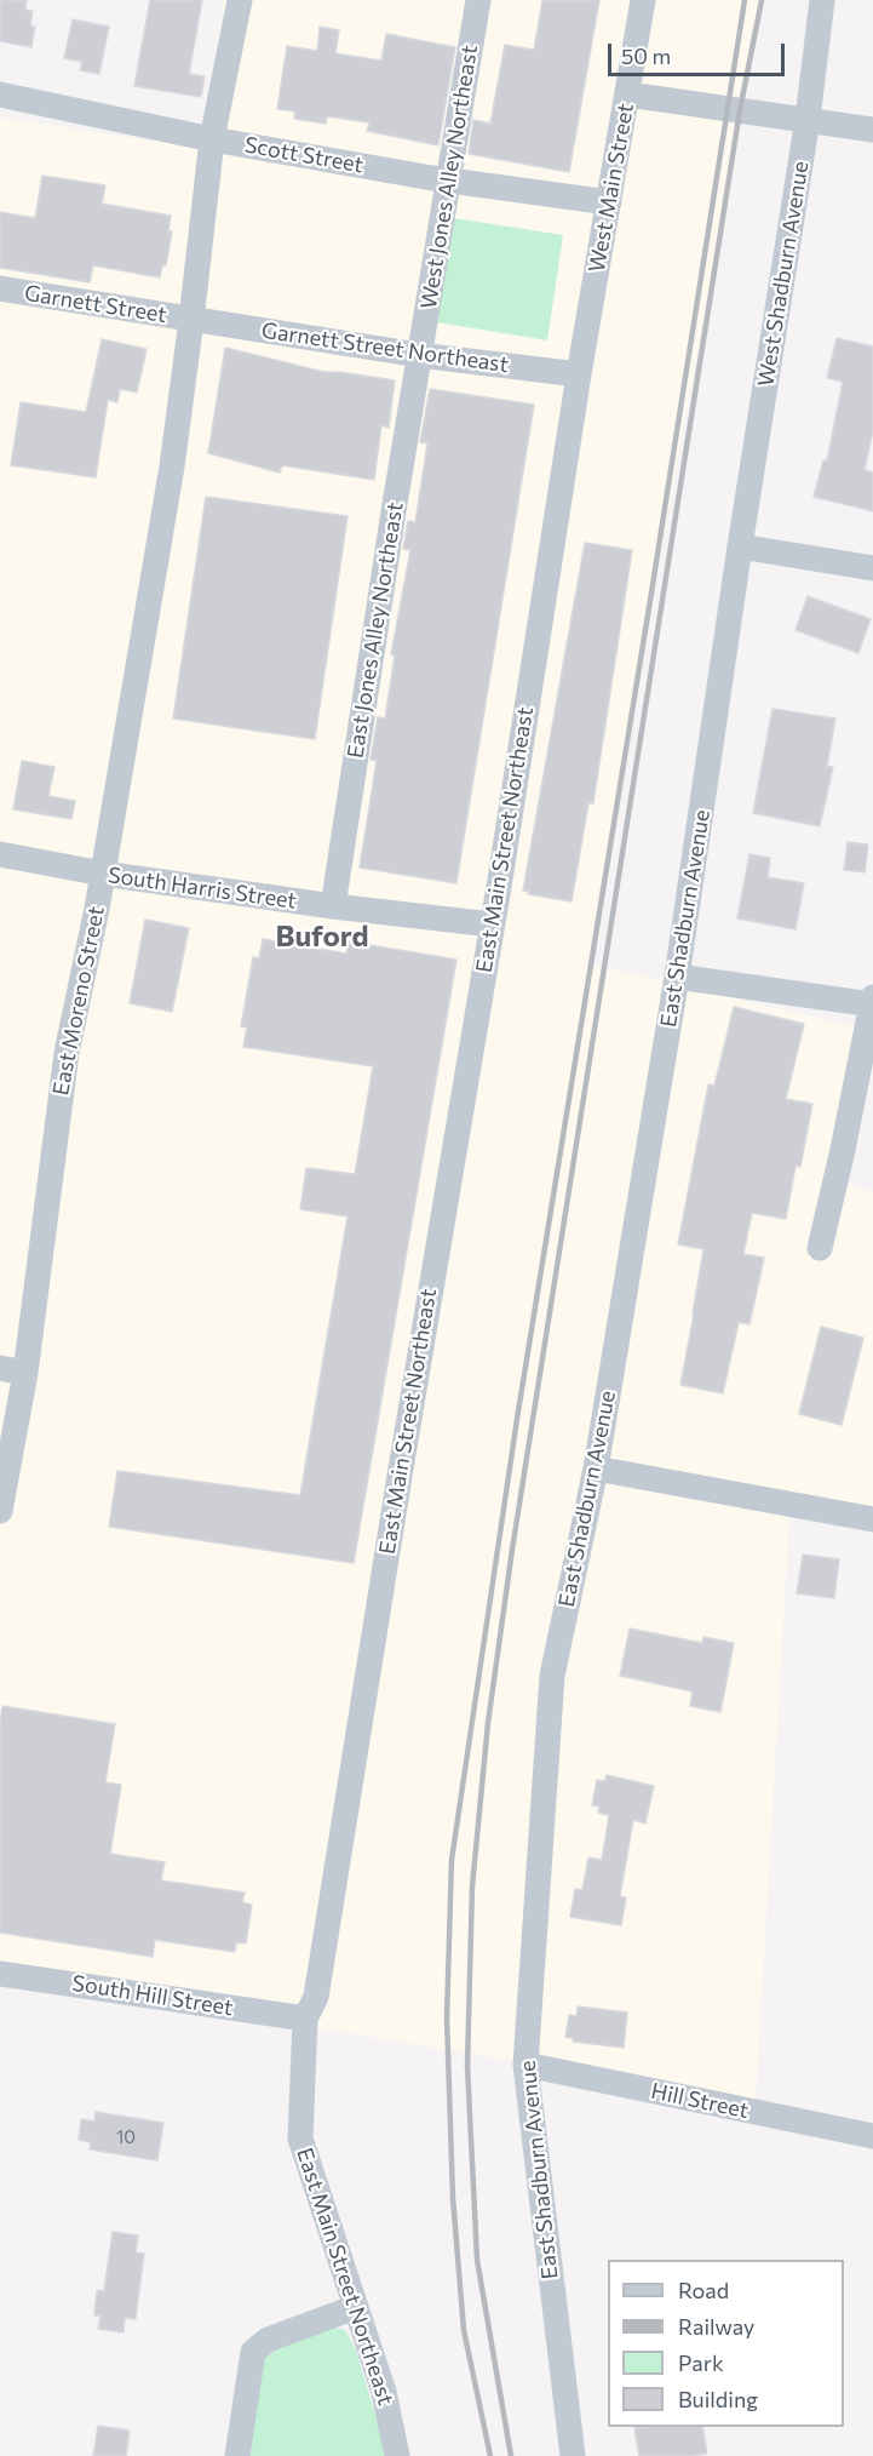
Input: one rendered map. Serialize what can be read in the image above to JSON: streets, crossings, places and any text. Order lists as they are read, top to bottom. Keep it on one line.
{"streets":{"street":["Scott Street","West Jones Alley Northeast","West Main Street","West Shadburn Avenue","Garnett Street","Garnett Street Northeast","East Jones Alley Northeast","East Main Street Northeast","South Harris Street","East Shadburn Avenue","East Moreno Street","South Hill Street","Hill Street"]},"crossings":[["Scott Street","West Jones Alley Northeast"],["Scott Street","West Main Street"],["Scott Street","East Moreno Street"],["West Jones Alley Northeast","Garnett Street Northeast"],["West Jones Alley Northeast","East Jones Alley Northeast"],["West Main Street","Garnett Street Northeast"],["West Main Street","East Main Street Northeast"],["West Shadburn Avenue","East Shadburn Avenue"],["Garnett Street","Garnett Street Northeast"],["Garnett Street","East Moreno Street"],["Garnett Street Northeast","East Jones Alley Northeast"],["Garnett Street Northeast","East Main Street Northeast"],["Garnett Street Northeast","East Moreno Street"],["East Jones Alley Northeast","South Harris Street"],["East Main Street Northeast","South Harris Street"],["East Main Street Northeast","South Hill Street"],["South Harris Street","East Moreno Street"],["East Shadburn Avenue","Hill Street"]],"districts":["Buford"],"house_numbers":["10"],"legend":["Road","Railway","Park","Building"],"scale_bar":"50 m"}
